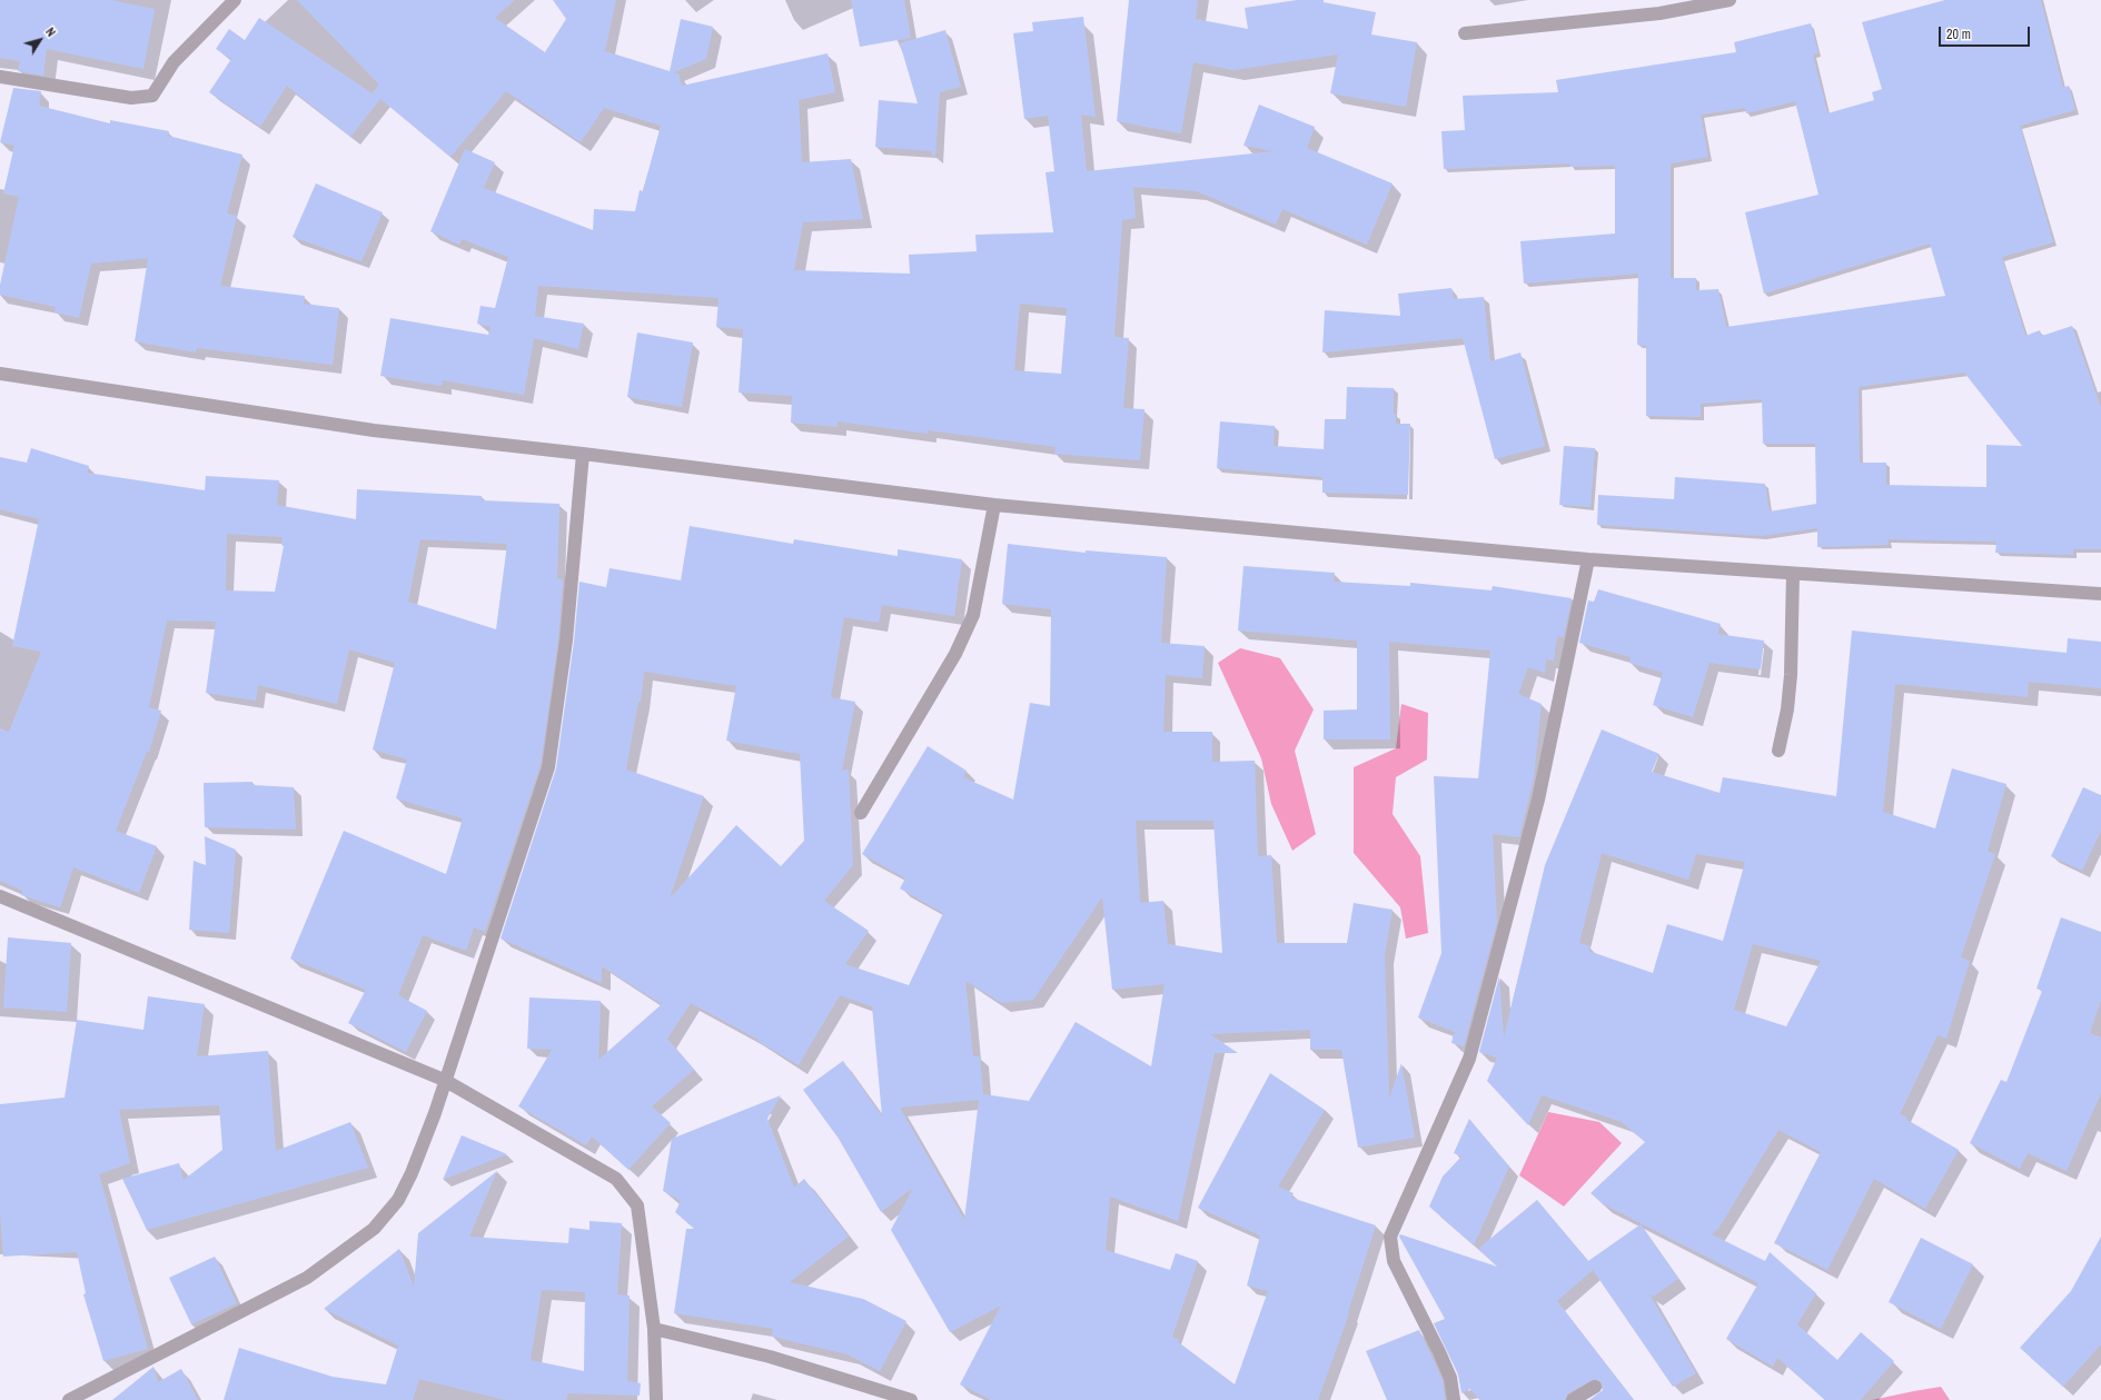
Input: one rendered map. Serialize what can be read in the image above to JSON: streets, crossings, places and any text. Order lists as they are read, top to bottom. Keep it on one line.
{"scale_bar":"20 m","north":"top right"}
